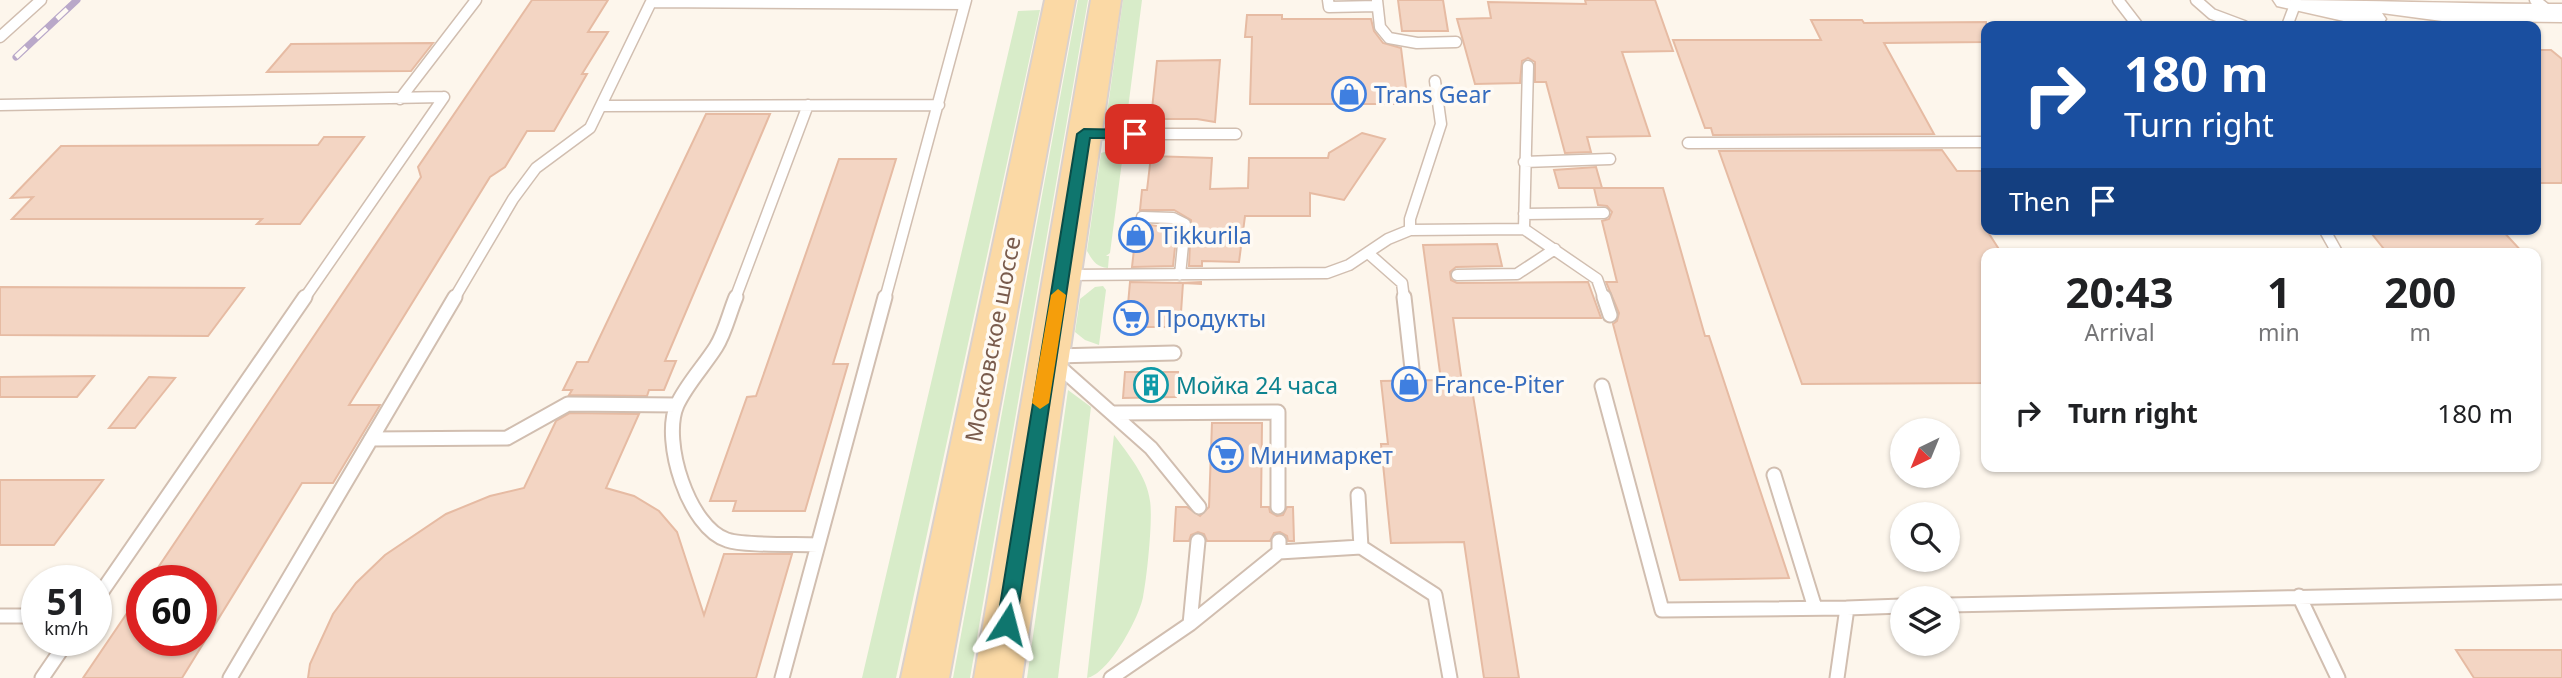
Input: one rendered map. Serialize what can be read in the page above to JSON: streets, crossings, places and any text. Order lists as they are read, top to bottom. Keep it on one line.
{"streets":{"main road":["Московское шоссе"]},"places":{"shop":["Trans Gear","Tikkurila","France-Piter"],"supermarket":["Продукты","Минимаркет"],"building":["Мойка 24 часа"]},"north":"bottom left","page":{"turn":["180 m","Turn right"],"then":"Then","eta":["20:43","Arrival","1","min","200","m"],"list":[{"name":"Turn right","value":"180 m"}],"speed":"51 km/h","limit":"60"}}
